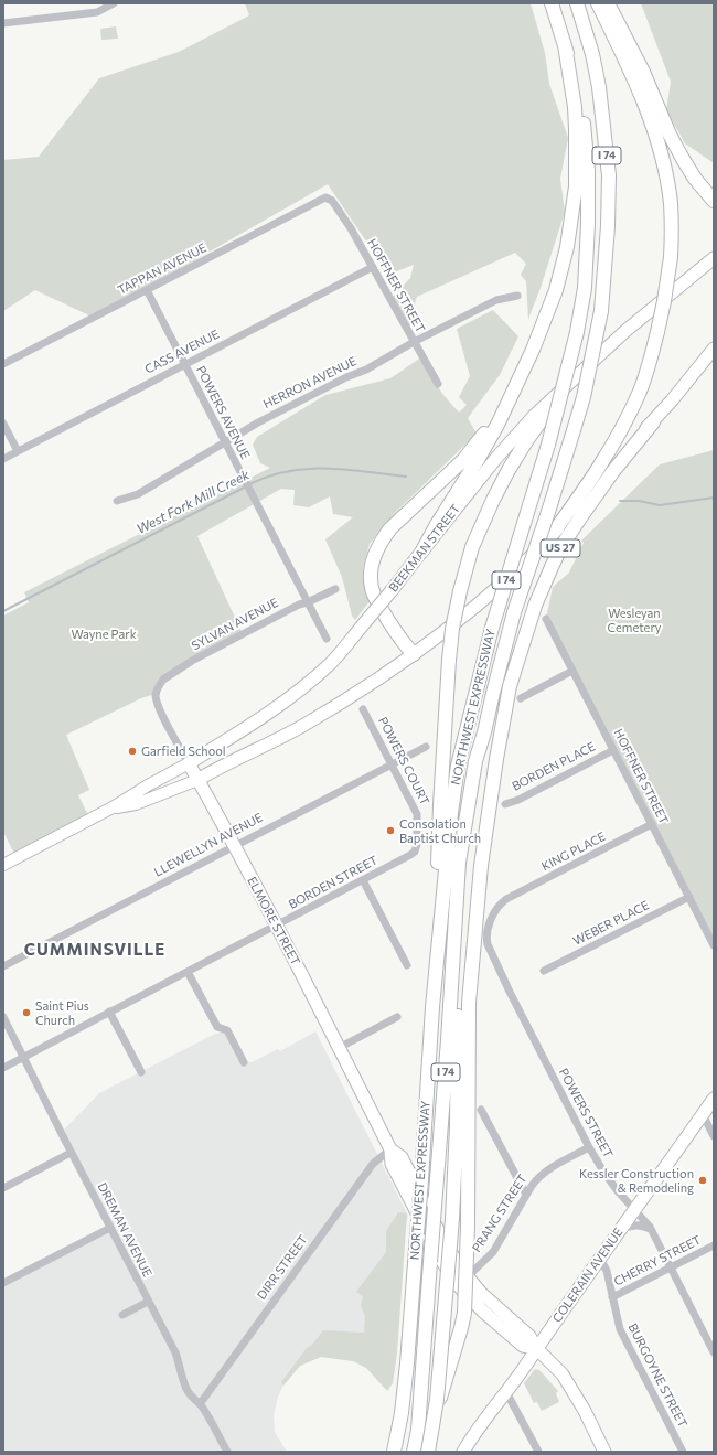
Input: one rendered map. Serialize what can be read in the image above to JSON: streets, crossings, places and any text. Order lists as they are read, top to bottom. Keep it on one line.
{"streets":{"highway":["I 74","US 27","NORTHWEST EXPRESSWAY"],"main road":["BEEKMAN STREET","ELMORE STREET","COLERAIN AVENUE"],"street":["TAPPAN AVENUE","HOFFNER STREET","CASS AVENUE","HERRON AVENUE","POWERS AVENUE","SYLVAN AVENUE","POWERS COURT","BORDEN PLACE","LLEWELLYN AVENUE","KING PLACE","BORDEN STREET","WEBER PLACE","POWERS STREET","PRANG STREET","DREMAN AVENUE","CHERRY STREET","DIRR STREET","BURGOYNE STREET"]},"crossings":[["TAPPAN AVENUE","HOFFNER STREET"],["TAPPAN AVENUE","POWERS AVENUE"],["HOFFNER STREET","CASS AVENUE"],["HOFFNER STREET","HERRON AVENUE"],["HOFFNER STREET","BORDEN PLACE"],["HOFFNER STREET","KING PLACE"],["HOFFNER STREET","WEBER PLACE"],["CASS AVENUE","POWERS AVENUE"],["HERRON AVENUE","POWERS AVENUE"],["POWERS AVENUE","SYLVAN AVENUE"],["BEEKMAN STREET","US 27"],["BEEKMAN STREET","ELMORE STREET"],["SYLVAN AVENUE","ELMORE STREET"],["POWERS COURT","LLEWELLYN AVENUE"],["POWERS COURT","BORDEN STREET"],["LLEWELLYN AVENUE","ELMORE STREET"],["KING PLACE","POWERS STREET"],["BORDEN STREET","ELMORE STREET"],["BORDEN STREET","DREMAN AVENUE"],["ELMORE STREET","PRANG STREET"],["ELMORE STREET","DIRR STREET"],["ELMORE STREET","COLERAIN AVENUE"],["POWERS STREET","PRANG STREET"],["POWERS STREET","CHERRY STREET"],["POWERS STREET","COLERAIN AVENUE"],["DREMAN AVENUE","DIRR STREET"],["CHERRY STREET","BURGOYNE STREET"],["COLERAIN AVENUE","BURGOYNE STREET"]],"districts":["CUMMINSVILLE"],"water":["West Fork Mill Creek"],"parks":["Wesleyan Cemetery","Wayne Park"],"places":["Garfield School","Consolation Baptist Church","Saint Pius Church","Kessler Construction & Remodeling"]}
